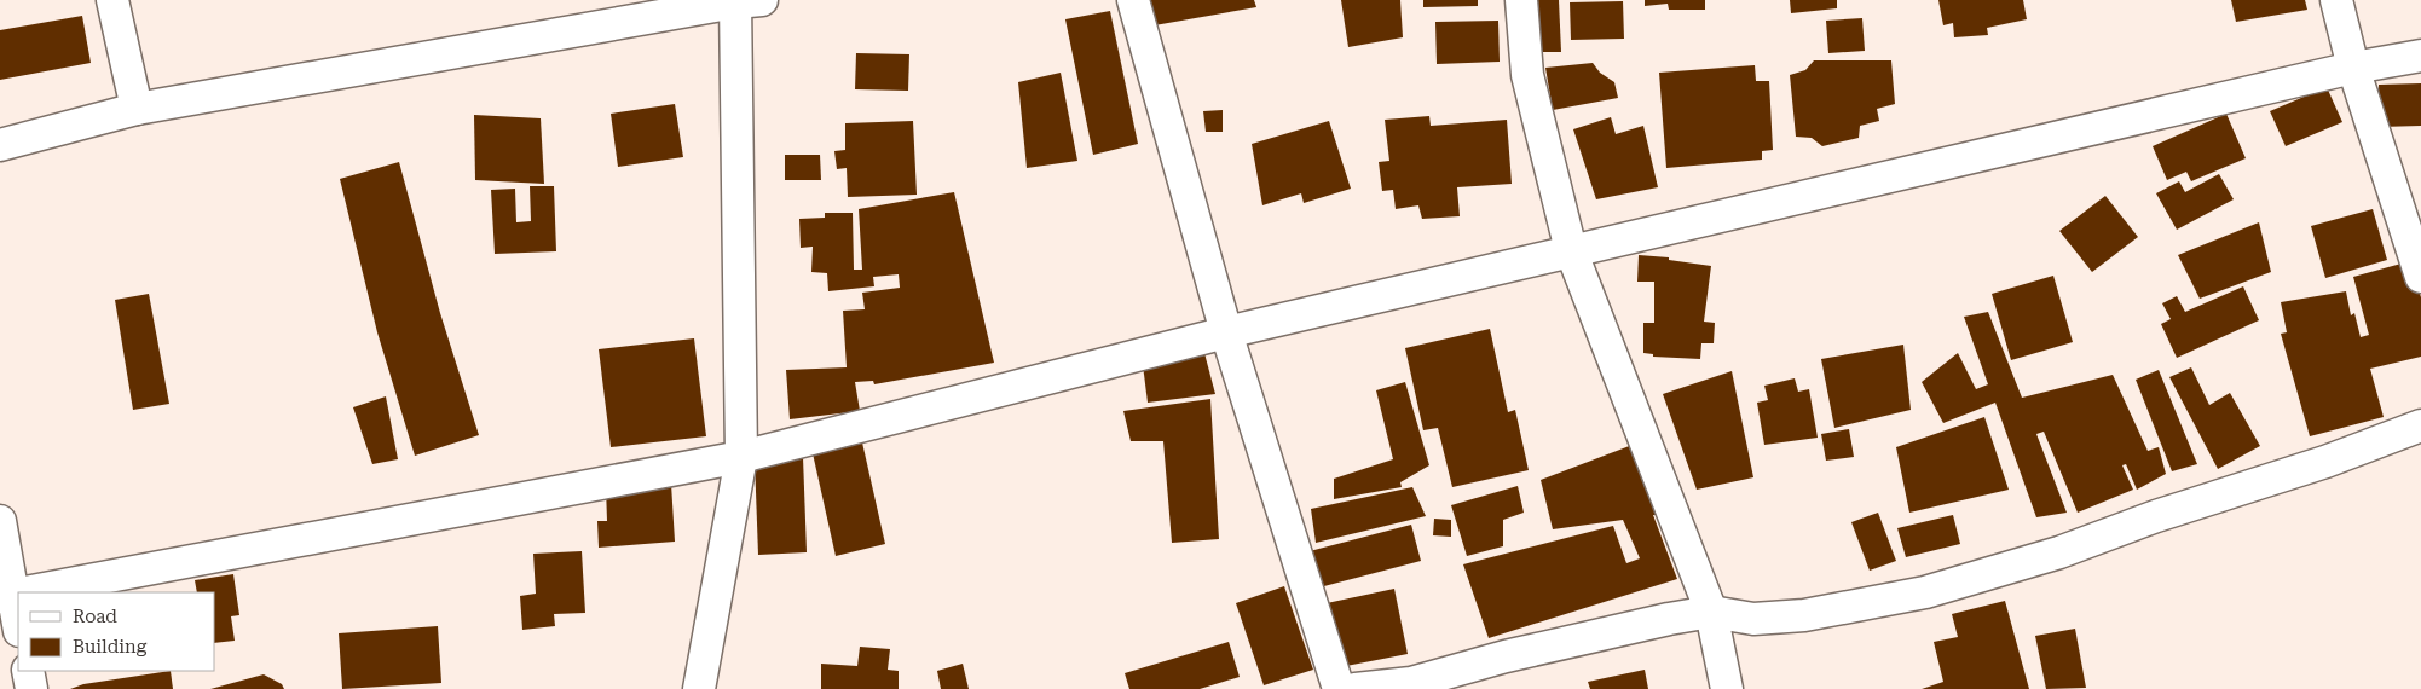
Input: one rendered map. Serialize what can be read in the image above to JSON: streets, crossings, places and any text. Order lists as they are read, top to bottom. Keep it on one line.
{"legend":["Road","Building"]}
